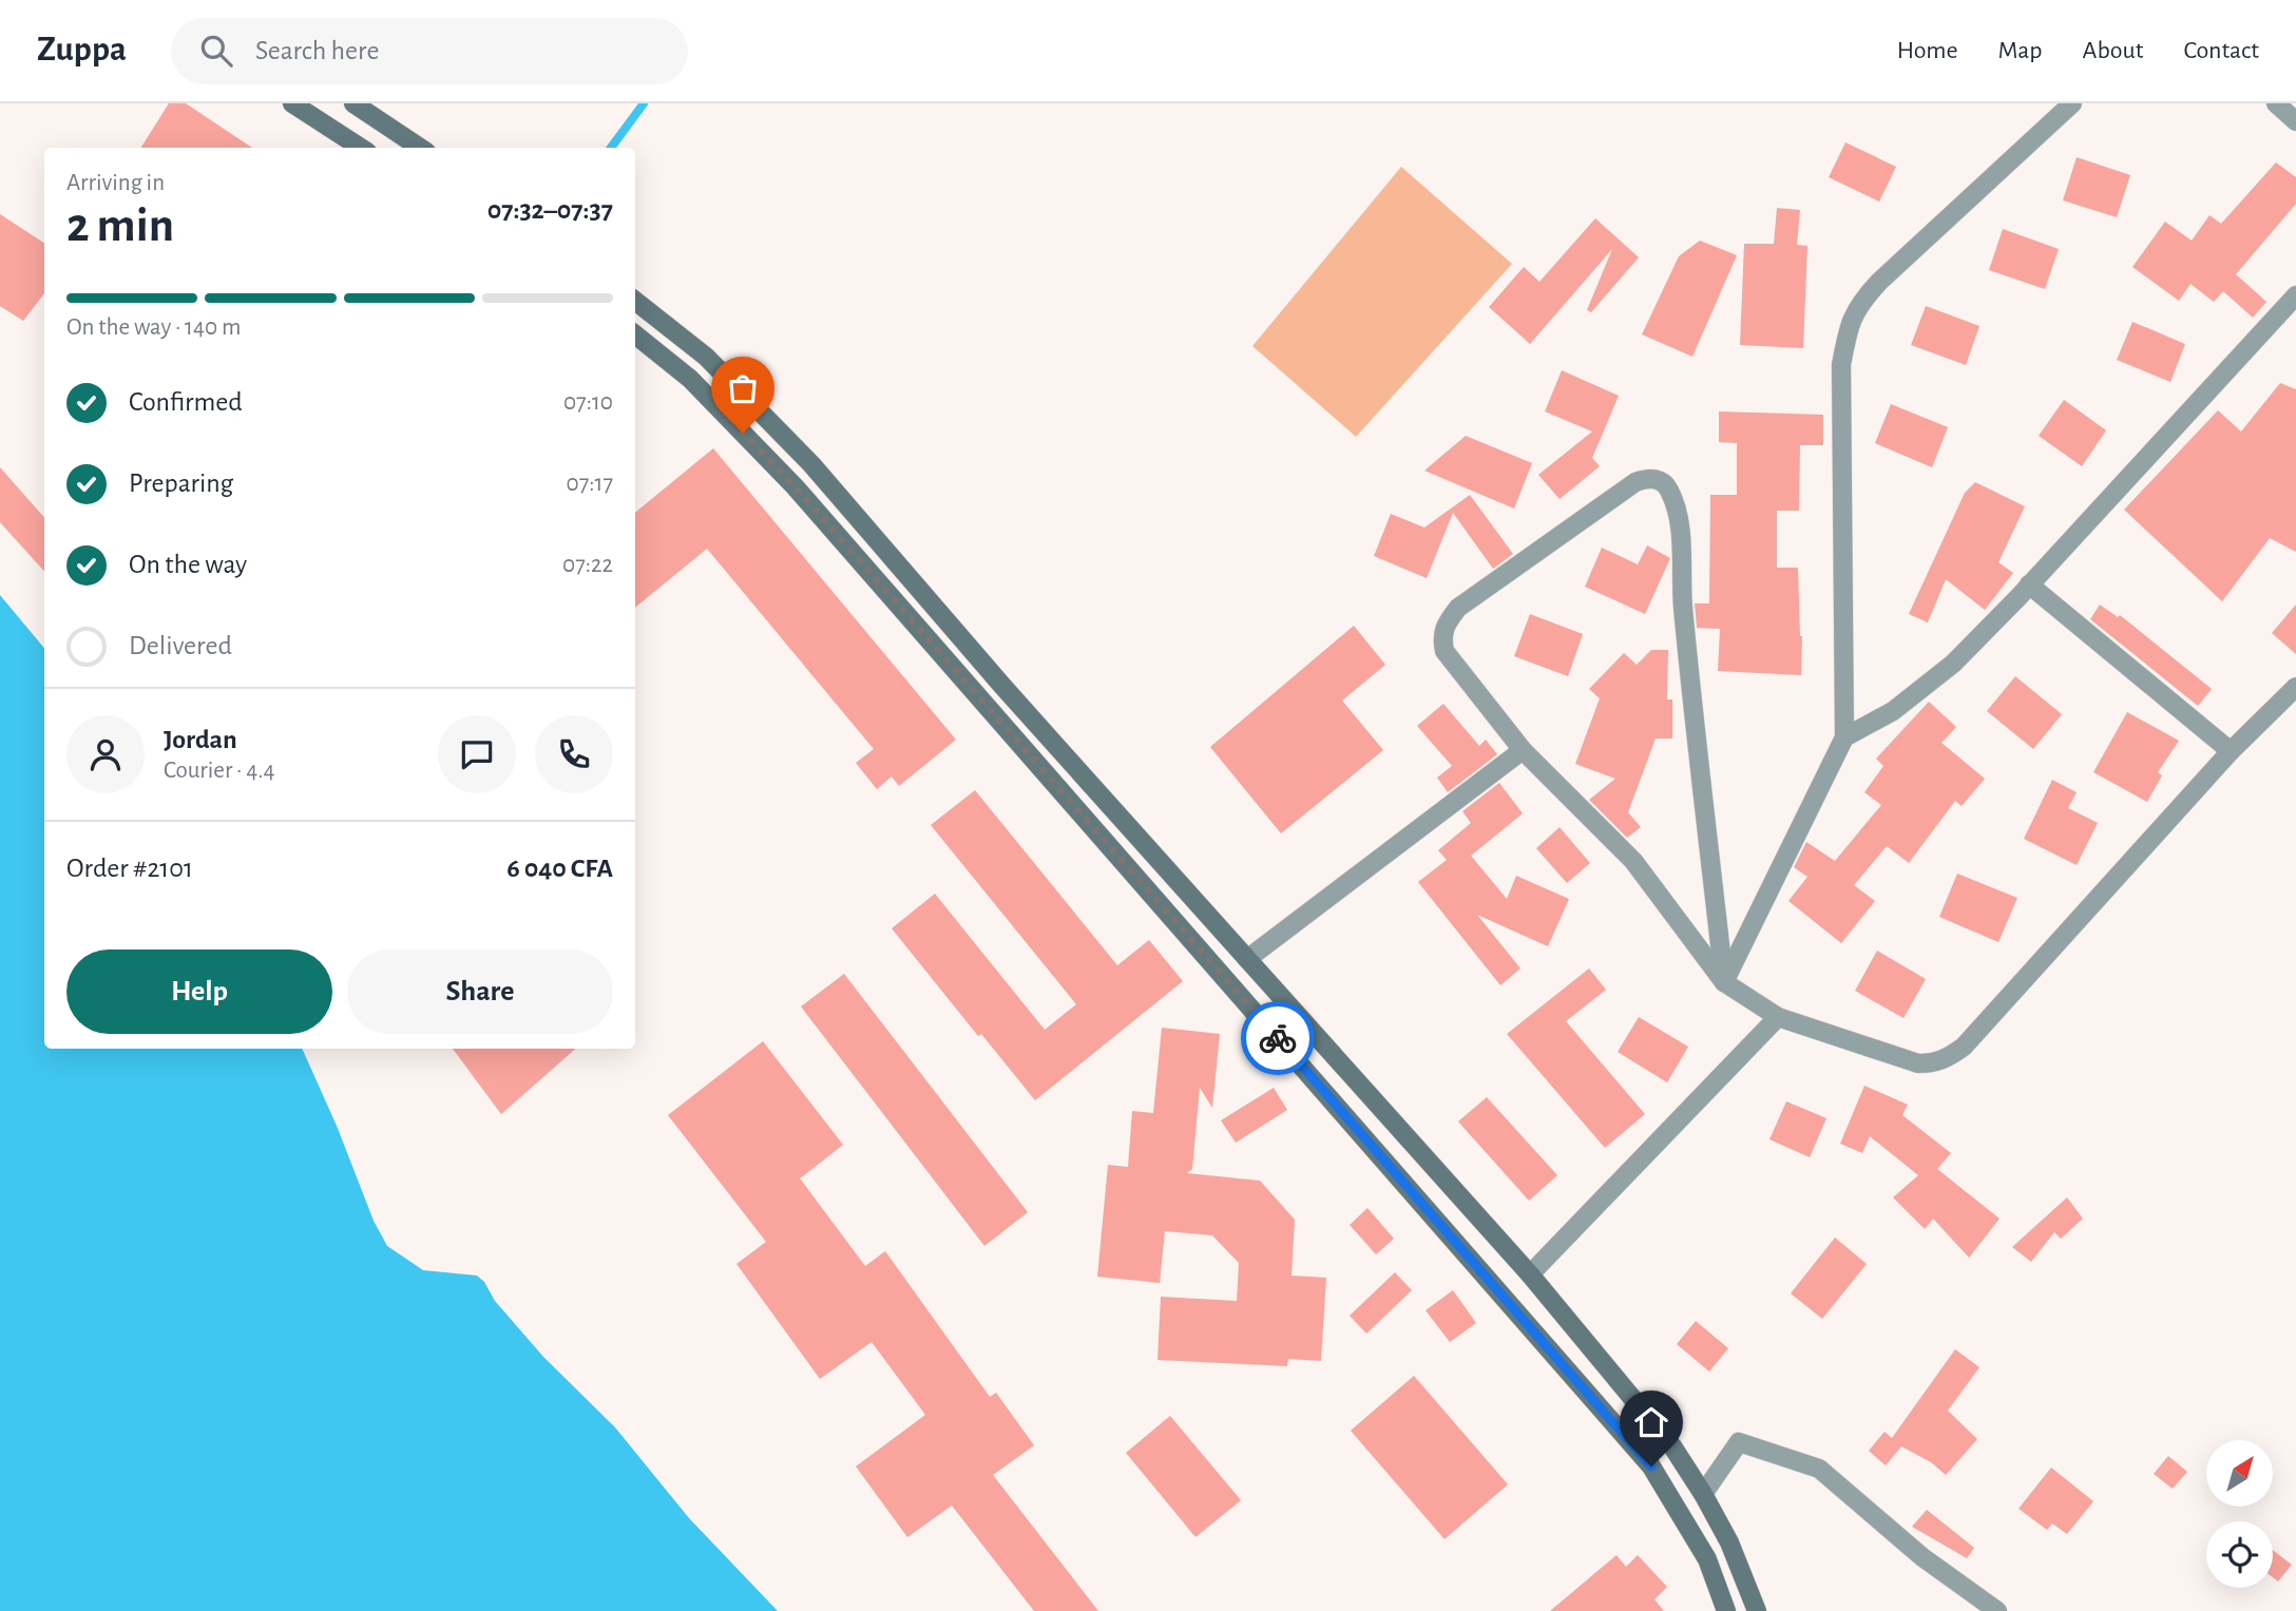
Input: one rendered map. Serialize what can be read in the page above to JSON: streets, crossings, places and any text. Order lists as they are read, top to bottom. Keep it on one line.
{"north":"top right","page":{"header":"Zuppa","search":"Search here","nav":["Home","Map","About","Contact"],"heading":["2 min","Arriving in","07:32–07:37"],"panel":["Jordan","Courier · 4.4","Order #2101","6 040 CFA"],"bar":"On the way · 140 m","list":[["Confirmed","07:10"],["Preparing","07:17"],["On the way","07:22"],"Delivered"],"buttons":["Help","Share"]}}
